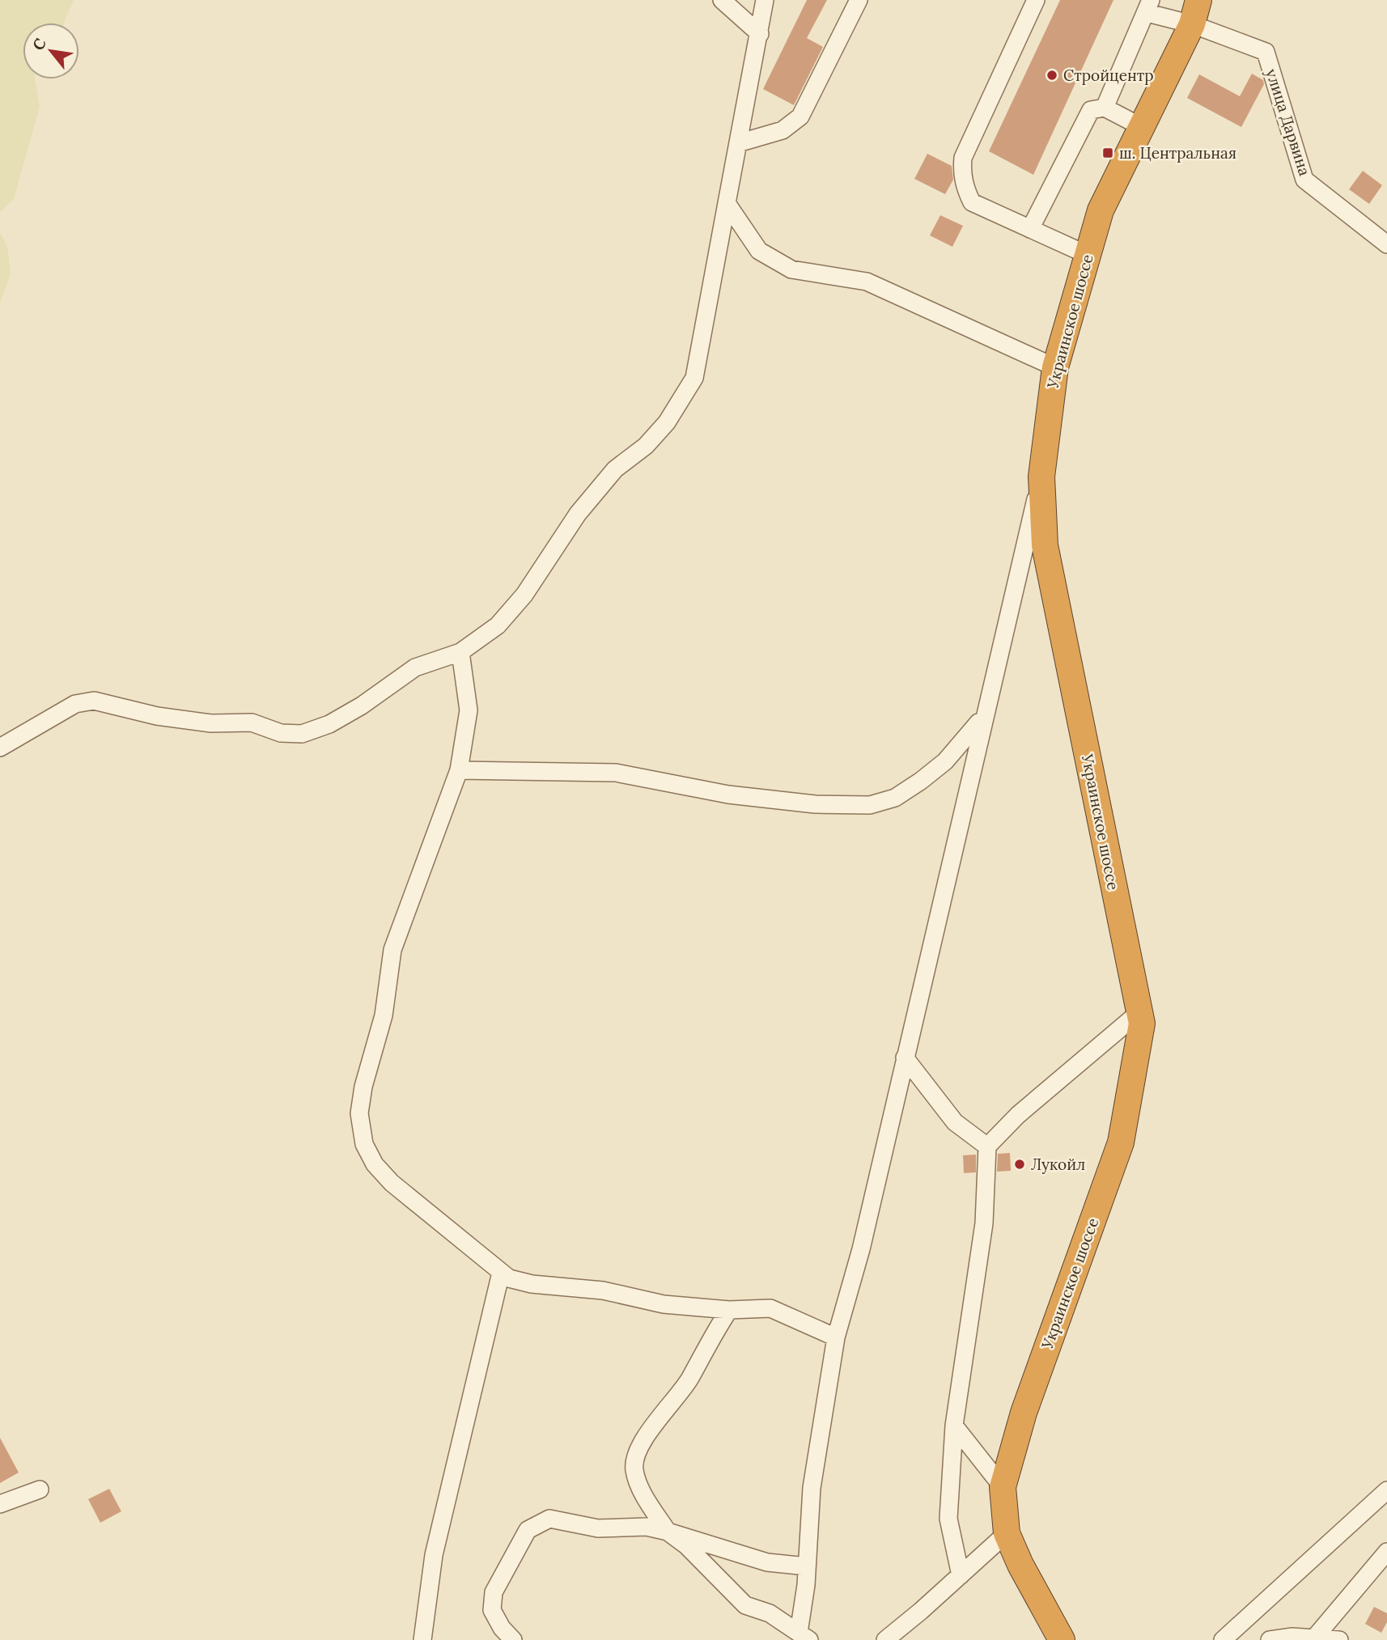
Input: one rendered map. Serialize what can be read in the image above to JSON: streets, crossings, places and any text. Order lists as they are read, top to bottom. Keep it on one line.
{"streets":{"highway":["Украинское шоссе"],"street":["улица Дарвина"]},"crossings":[["улица Дарвина","Украинское шоссе"]],"places":{"other":["Стройцентр","Лукойл"],"transit":["ш. Центральная"]},"north":"top left"}
